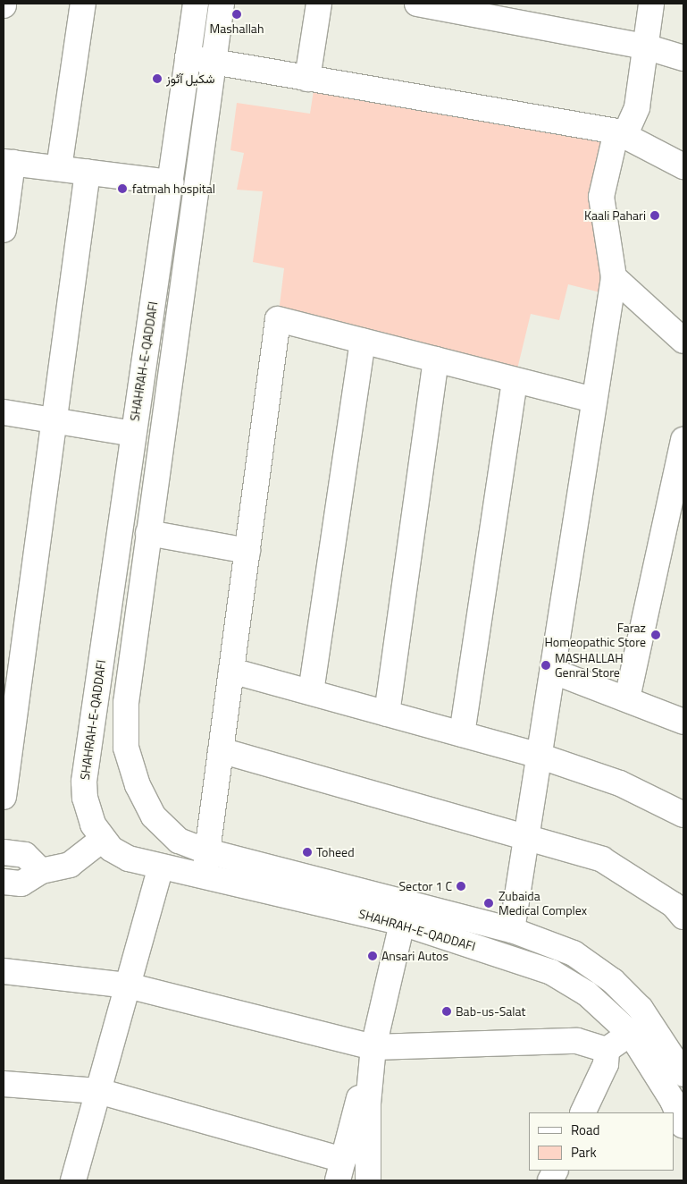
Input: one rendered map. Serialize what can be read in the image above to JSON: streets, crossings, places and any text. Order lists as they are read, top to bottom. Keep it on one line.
{"streets":{"street":["SHAHRAH-E-QADDAFI"]},"places":["Mashallah","شکیل آٹوز","fatmah hospital","Kaali Pahari","Faraz Homeopathic Store","MASHALLAH Genral Store","Toheed","Sector 1 C","Zubaida Medical Complex","Ansari Autos","Bab-us-Salat"],"legend":["Road","Park"]}
